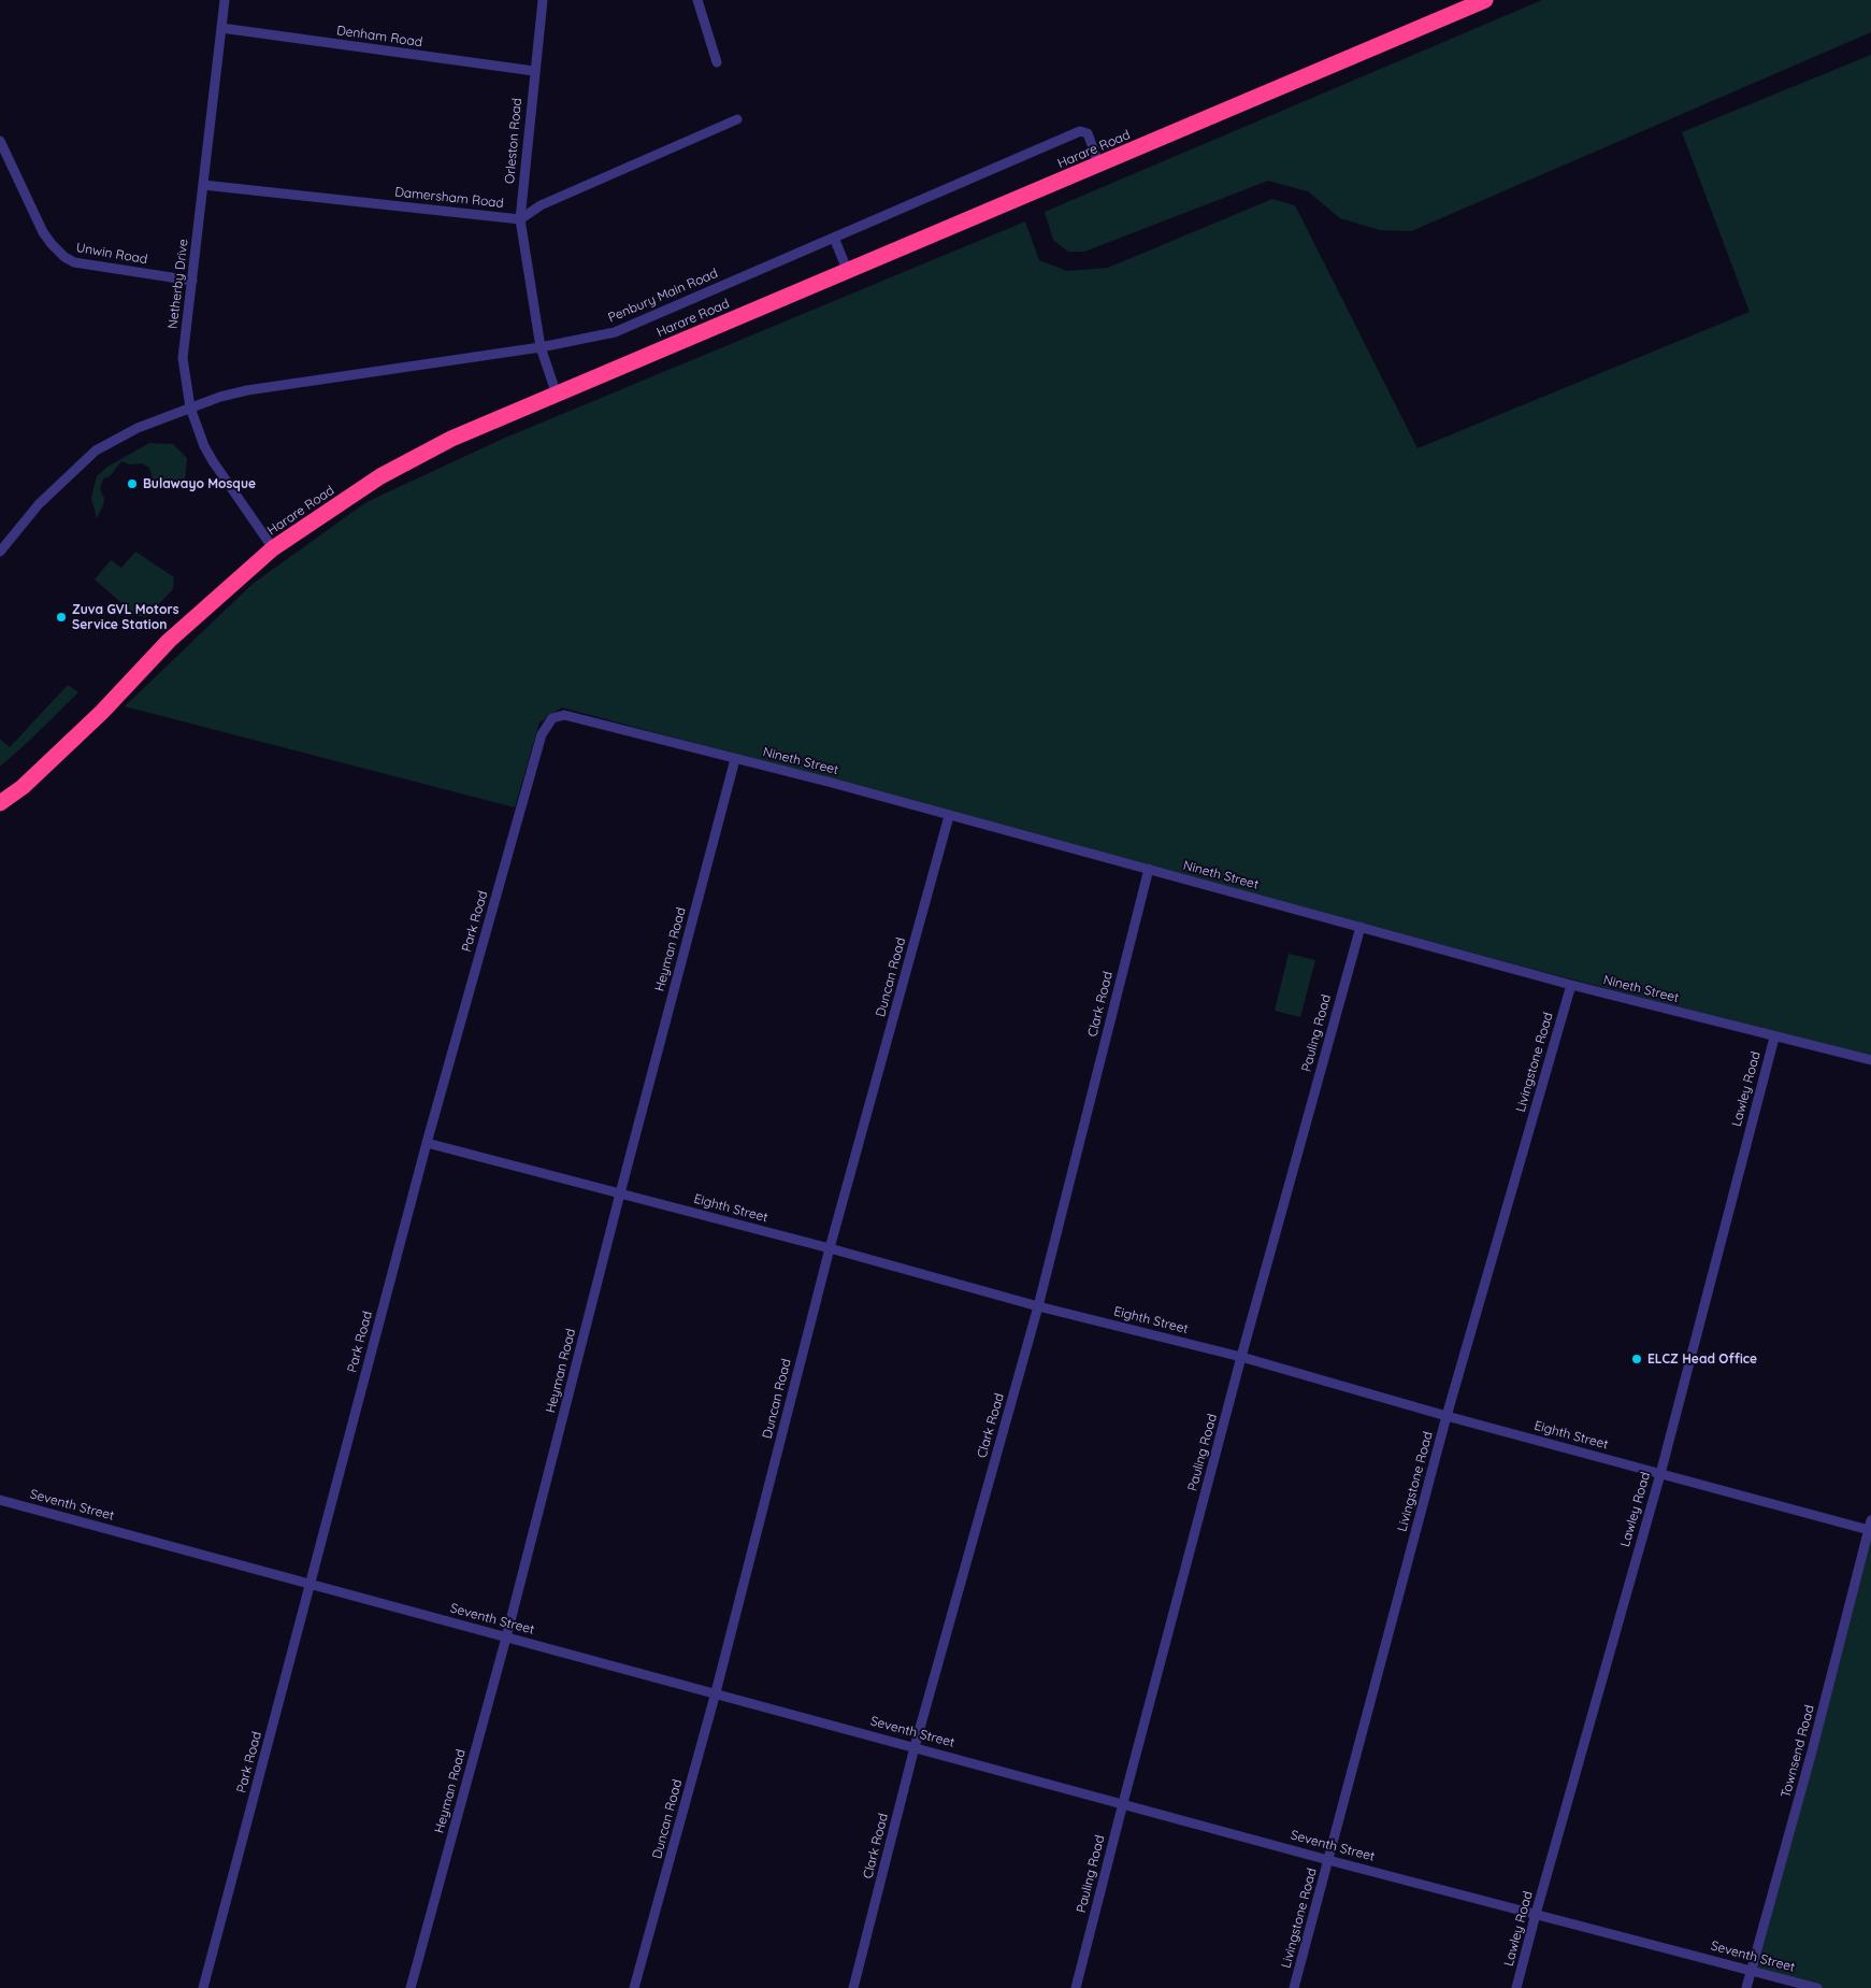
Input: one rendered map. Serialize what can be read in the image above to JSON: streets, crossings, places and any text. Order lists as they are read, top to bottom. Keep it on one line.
{"streets":{"highway":["Harare Road"],"street":["Denham Road","Orleston Road","Damersham Road","Unwin Road","Netherby Drive","Penbury Main Road","Nineth Street","Park Road","Heyman Road","Duncan Road","Clark Road","Pauling Road","Livingstone Road","Lawley Road","Eighth Street","Seventh Street","Townsend Road"]},"crossings":[["Denham Road","Orleston Road"],["Denham Road","Netherby Drive"],["Orleston Road","Harare Road"],["Orleston Road","Damersham Road"],["Orleston Road","Penbury Main Road"],["Harare Road","Netherby Drive"],["Harare Road","Penbury Main Road"],["Damersham Road","Netherby Drive"],["Unwin Road","Netherby Drive"],["Netherby Drive","Penbury Main Road"],["Nineth Street","Park Road"],["Nineth Street","Heyman Road"],["Nineth Street","Duncan Road"],["Nineth Street","Clark Road"],["Nineth Street","Pauling Road"],["Nineth Street","Livingstone Road"],["Nineth Street","Lawley Road"],["Park Road","Eighth Street"],["Park Road","Seventh Street"],["Heyman Road","Eighth Street"],["Heyman Road","Seventh Street"],["Duncan Road","Eighth Street"],["Duncan Road","Seventh Street"],["Clark Road","Eighth Street"],["Clark Road","Seventh Street"],["Pauling Road","Eighth Street"],["Pauling Road","Seventh Street"],["Livingstone Road","Eighth Street"],["Livingstone Road","Seventh Street"],["Lawley Road","Eighth Street"],["Lawley Road","Seventh Street"],["Eighth Street","Townsend Road"],["Seventh Street","Townsend Road"]],"places":["Bulawayo Mosque","Zuva GVL Motors Service Station","ELCZ Head Office"]}
